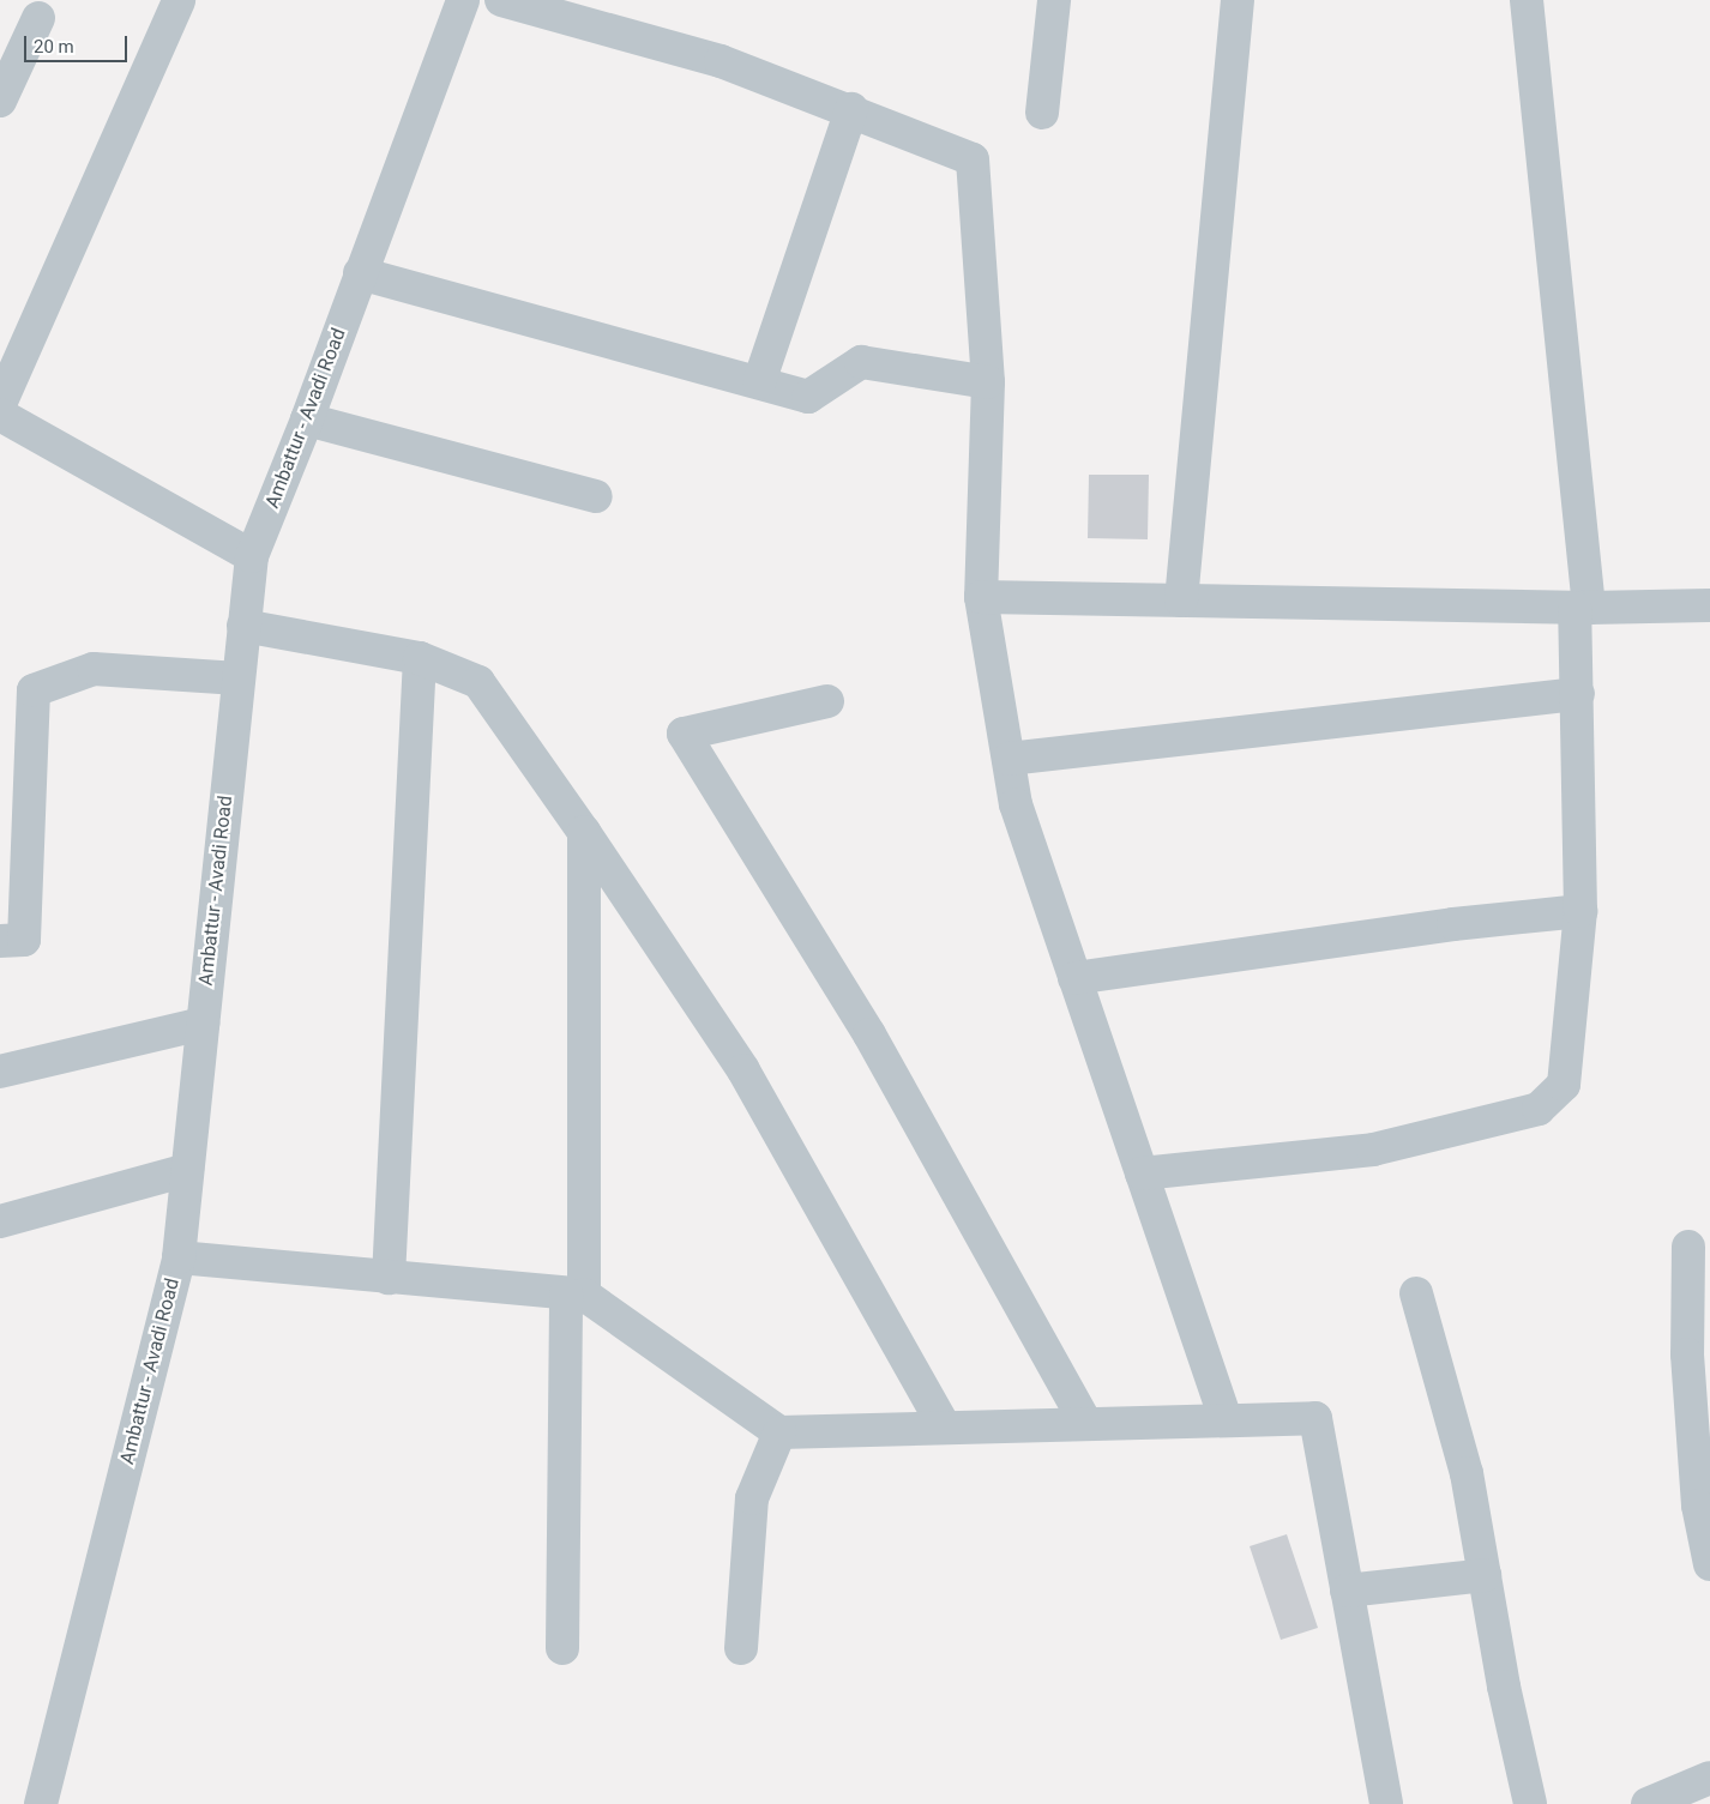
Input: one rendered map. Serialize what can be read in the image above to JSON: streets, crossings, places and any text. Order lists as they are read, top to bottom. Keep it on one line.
{"streets":{"street":["Ambattur - Avadi Road"]},"scale_bar":"20 m"}
